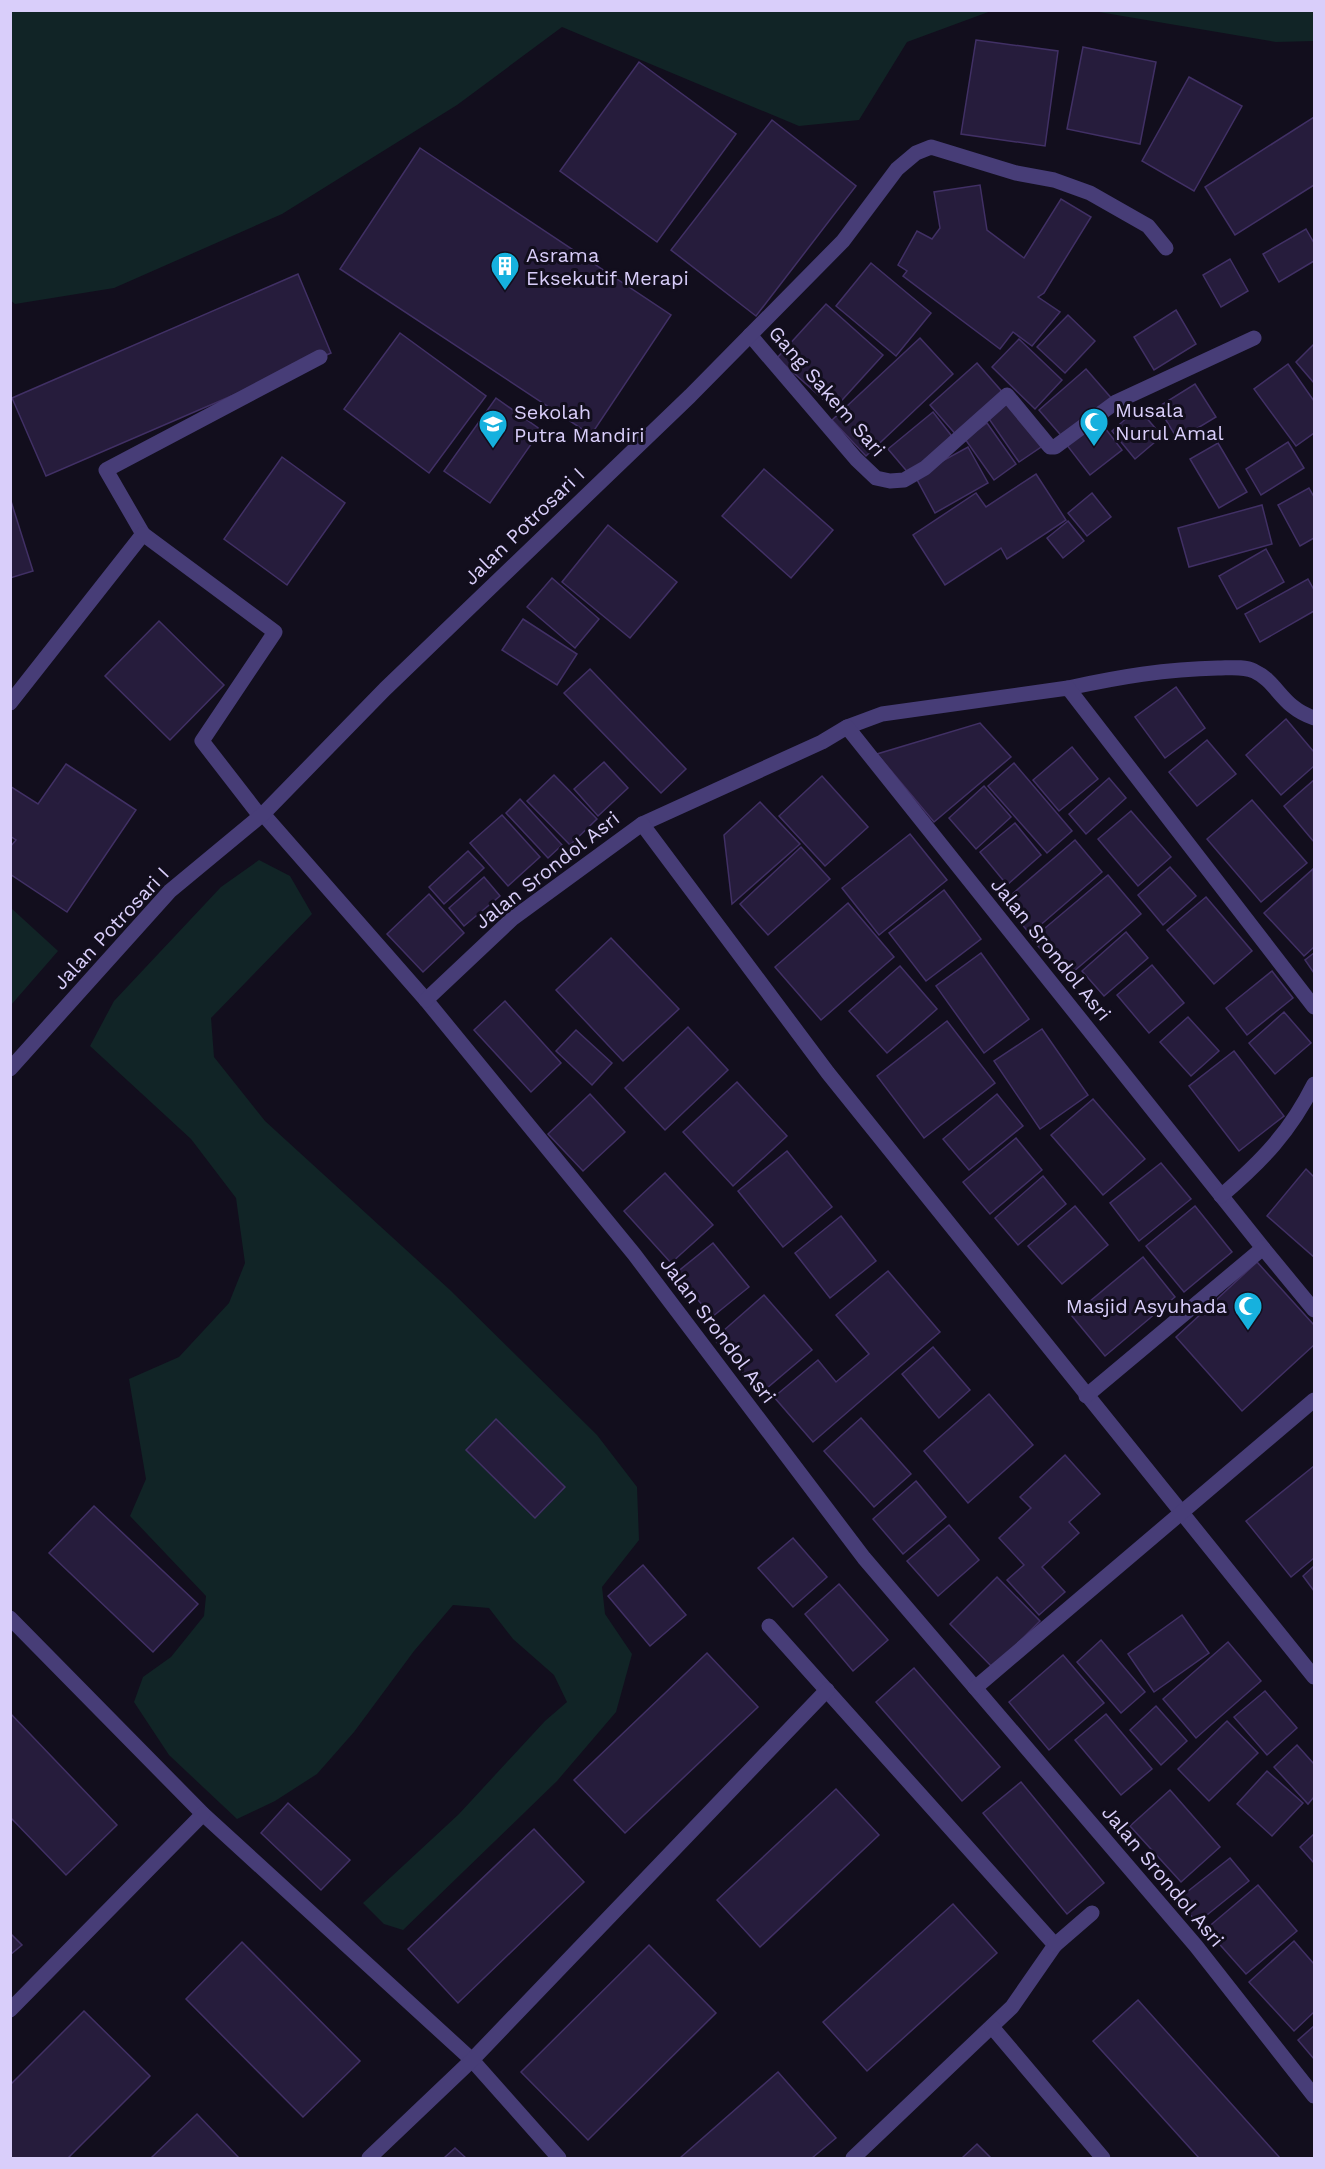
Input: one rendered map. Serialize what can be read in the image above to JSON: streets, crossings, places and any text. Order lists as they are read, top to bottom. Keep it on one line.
{"streets":{"street":["Gang Sakem Sari","Jalan Potrosari I","Jalan Srondol Asri"]},"crossings":[["Gang Sakem Sari","Jalan Potrosari I"],["Jalan Potrosari I","Jalan Srondol Asri"]],"places":{"building":["Asrama Eksekutif Merapi"],"mosque":["Musala Nurul Amal","Masjid Asyuhada"],"school or university":["Sekolah Putra Mandiri"]}}
